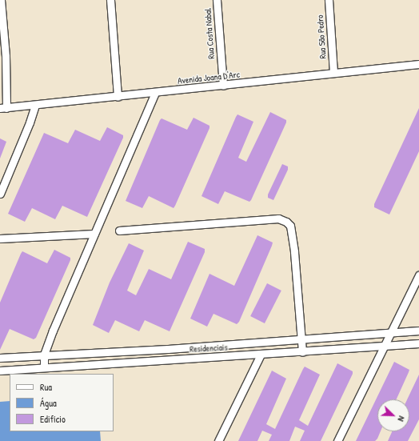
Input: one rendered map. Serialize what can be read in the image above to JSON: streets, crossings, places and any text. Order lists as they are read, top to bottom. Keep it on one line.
{"streets":{"street":["Rua Costa Nabal","Rua São Pedro","Avenida Joana D'Arc","Residenciais"]},"crossings":[["Rua Costa Nabal","Avenida Joana D'Arc"],["Rua São Pedro","Avenida Joana D'Arc"]],"legend":["Rua","Água","Edifício"],"north":"bottom right"}
